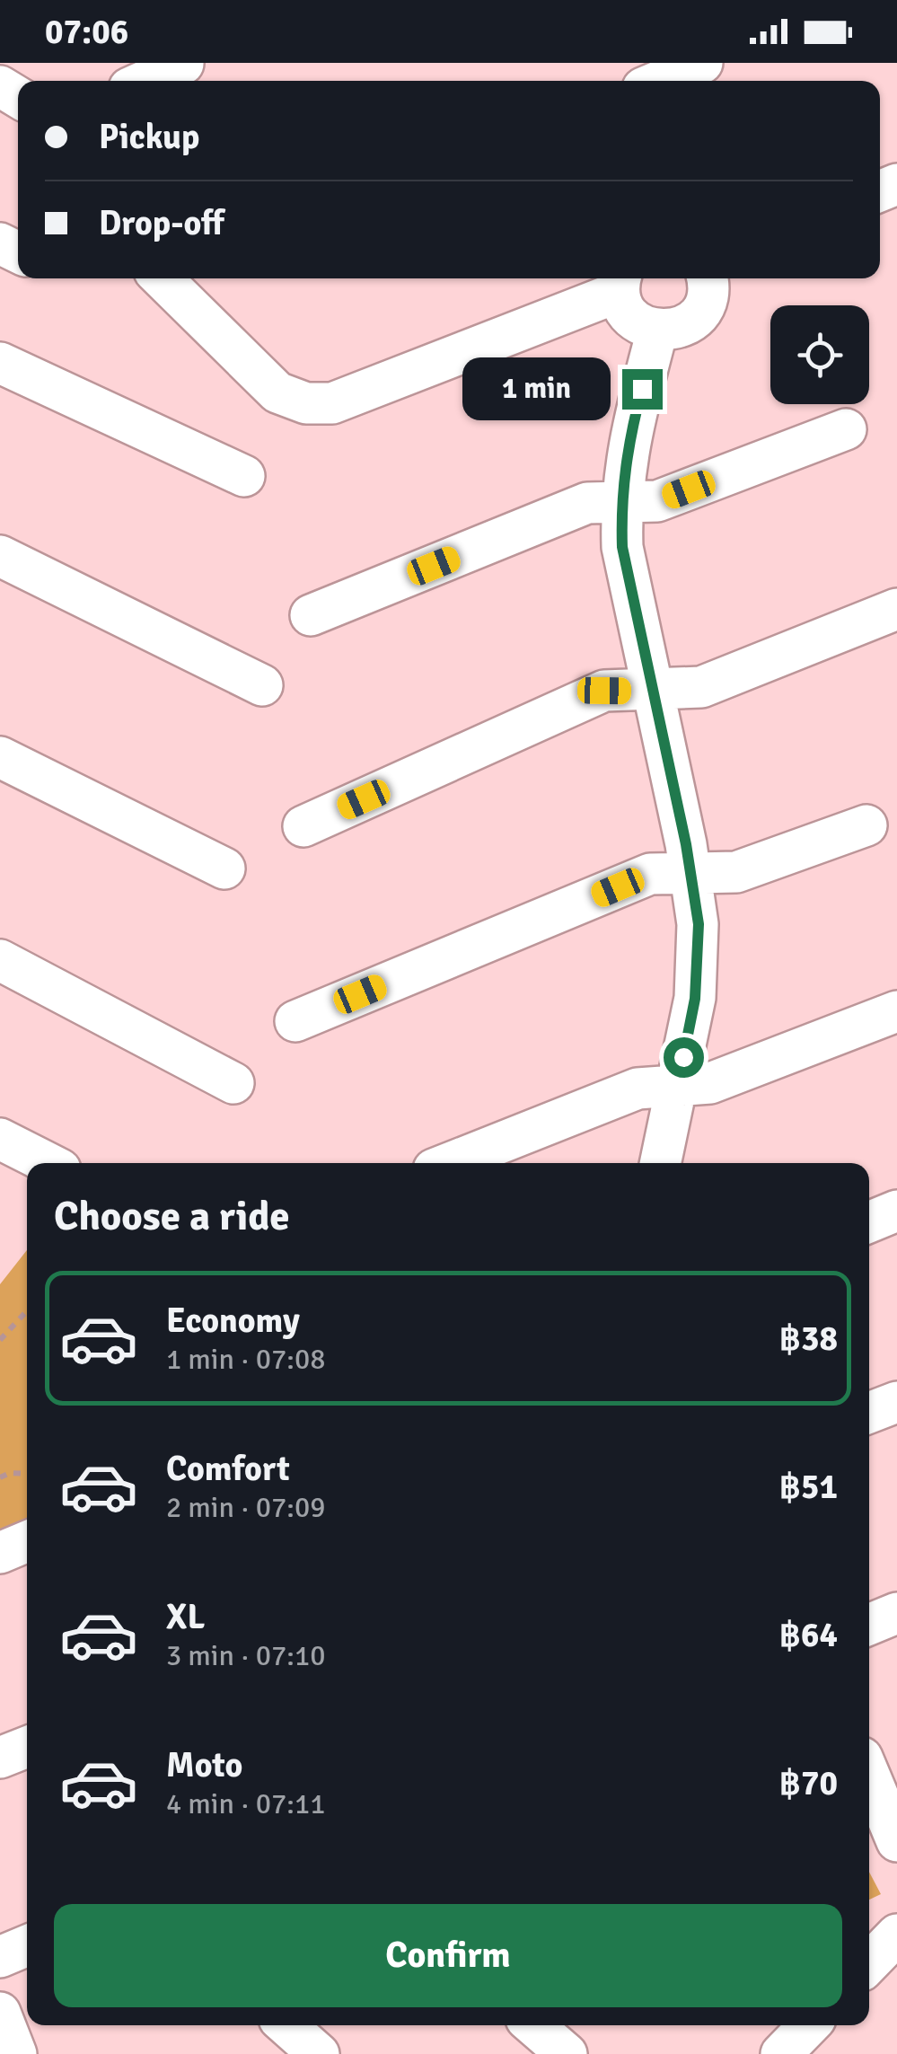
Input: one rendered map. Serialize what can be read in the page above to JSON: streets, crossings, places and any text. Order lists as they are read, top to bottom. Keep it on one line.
{"page":{"status":"07:06","banner":["Pickup","Drop-off"],"bubble":"1 min","heading":"Choose a ride","list":[{"name":"Economy","note":"1 min · 07:08","value":"฿38"},{"name":"Comfort","note":"2 min · 07:09","value":"฿51"},{"name":"XL","note":"3 min · 07:10","value":"฿64"},{"name":"Moto","note":"4 min · 07:11","value":"฿70"}],"buttons":"Confirm"}}
